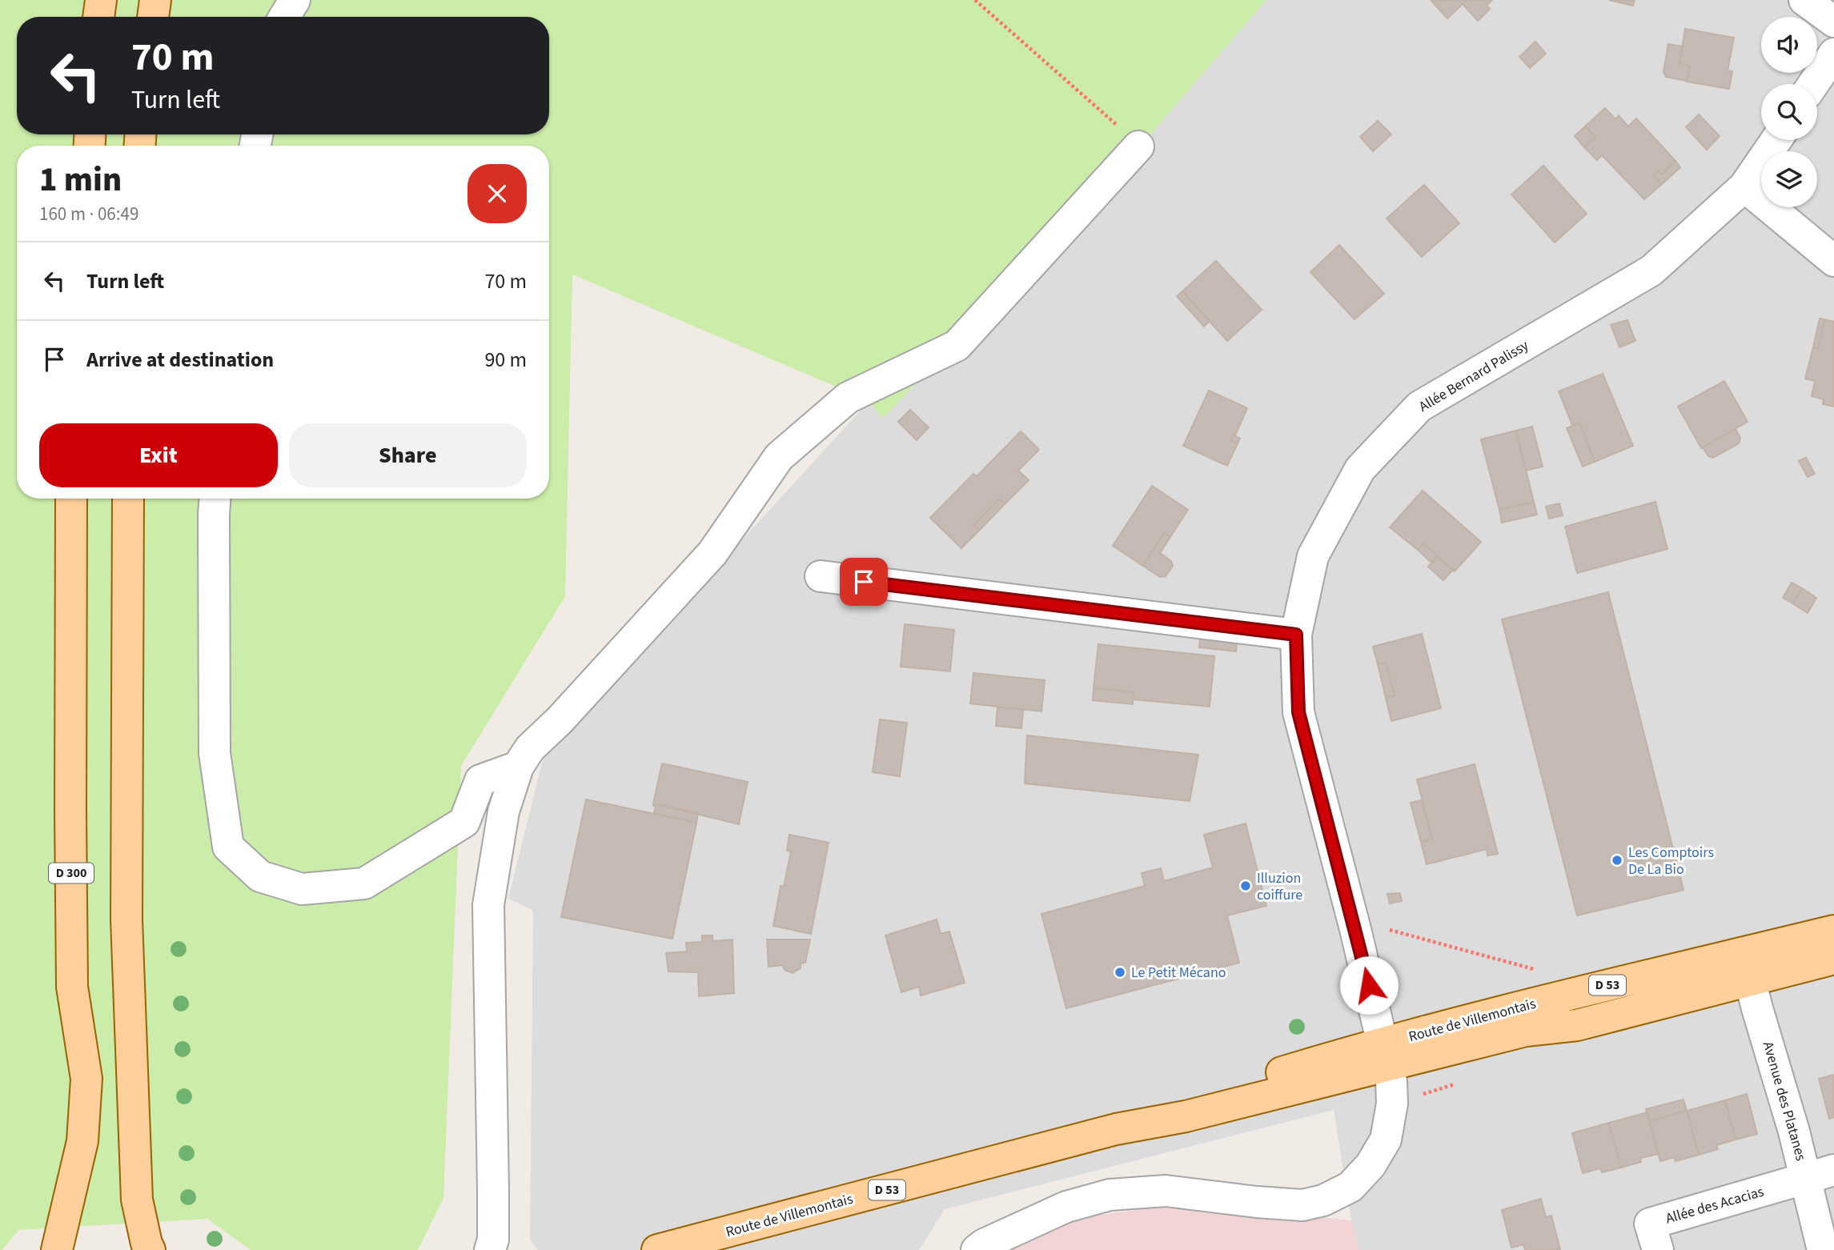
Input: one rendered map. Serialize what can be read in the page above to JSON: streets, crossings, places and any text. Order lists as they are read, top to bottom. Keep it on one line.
{"streets":{"main road":["D 300","D 53","Route de Villemontais"],"street":["Allée Bernard Palissy","Avenue des Platanes","Allée des Acacias"]},"crossings":[["Allée Bernard Palissy","Route de Villemontais"],["Route de Villemontais","Avenue des Platanes"],["Avenue des Platanes","Allée des Acacias"]],"places":["Les Comptoirs De La Bio","Illuzion coiffure","Le Petit Mécano"],"page":{"turn":["70 m","Turn left"],"heading":["1 min","160 m · 06:49"],"list":[{"name":"Turn left","value":"70 m"},{"name":"Arrive at destination","value":"90 m"}],"buttons":["Exit","Share"]}}
